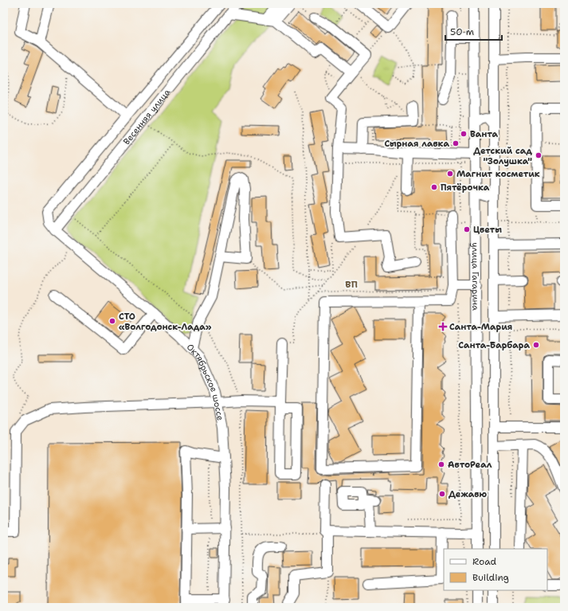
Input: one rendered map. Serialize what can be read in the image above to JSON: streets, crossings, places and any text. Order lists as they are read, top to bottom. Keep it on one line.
{"streets":{"street":["Весенняя улица","улица Гагарина","Октябрьское шоссе"]},"crossings":[["Весенняя улица","Октябрьское шоссе"]],"districts":["ВП"],"places":{"other":["Ванта","Сырная лавка","Детский сад \"Золушка\"","Магнит косметик","Пятёрочка","Цветы","СТО «Волгодонск-Лада»","Санта-Барбара","АвтоРеал","Дежавю"],"health":["Санта-Мария"]},"legend":["Road","Building"],"scale_bar":"50 m"}
